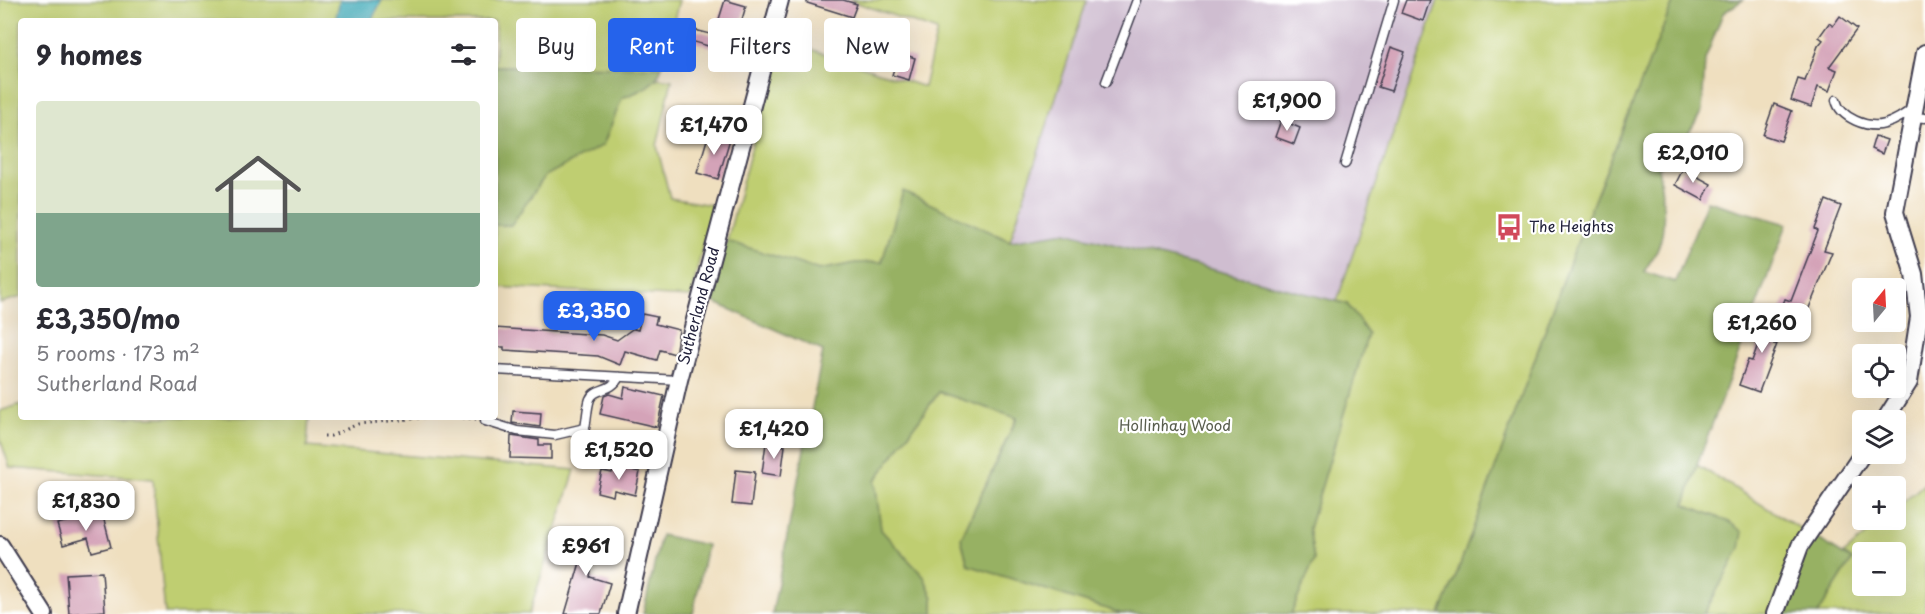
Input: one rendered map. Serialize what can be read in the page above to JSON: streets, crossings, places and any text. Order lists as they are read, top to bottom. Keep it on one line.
{"streets":{"street":["Sutherland Road"]},"parks":["Hollinhay Wood"],"places":{"bus stop":["The Heights"]},"north":"top","page":{"chip":["Buy","Rent","Filters","New"],"heading":"9 homes","price":["£1,900","£1,470","£2,010","£3,350","£1,260","£1,420","£1,520","£1,830","£961"],"list":[{"name":"£3,350/mo","note":"5 rooms · 173 m² · Sutherland Road"}],"map_buttons":["+","−"]}}
